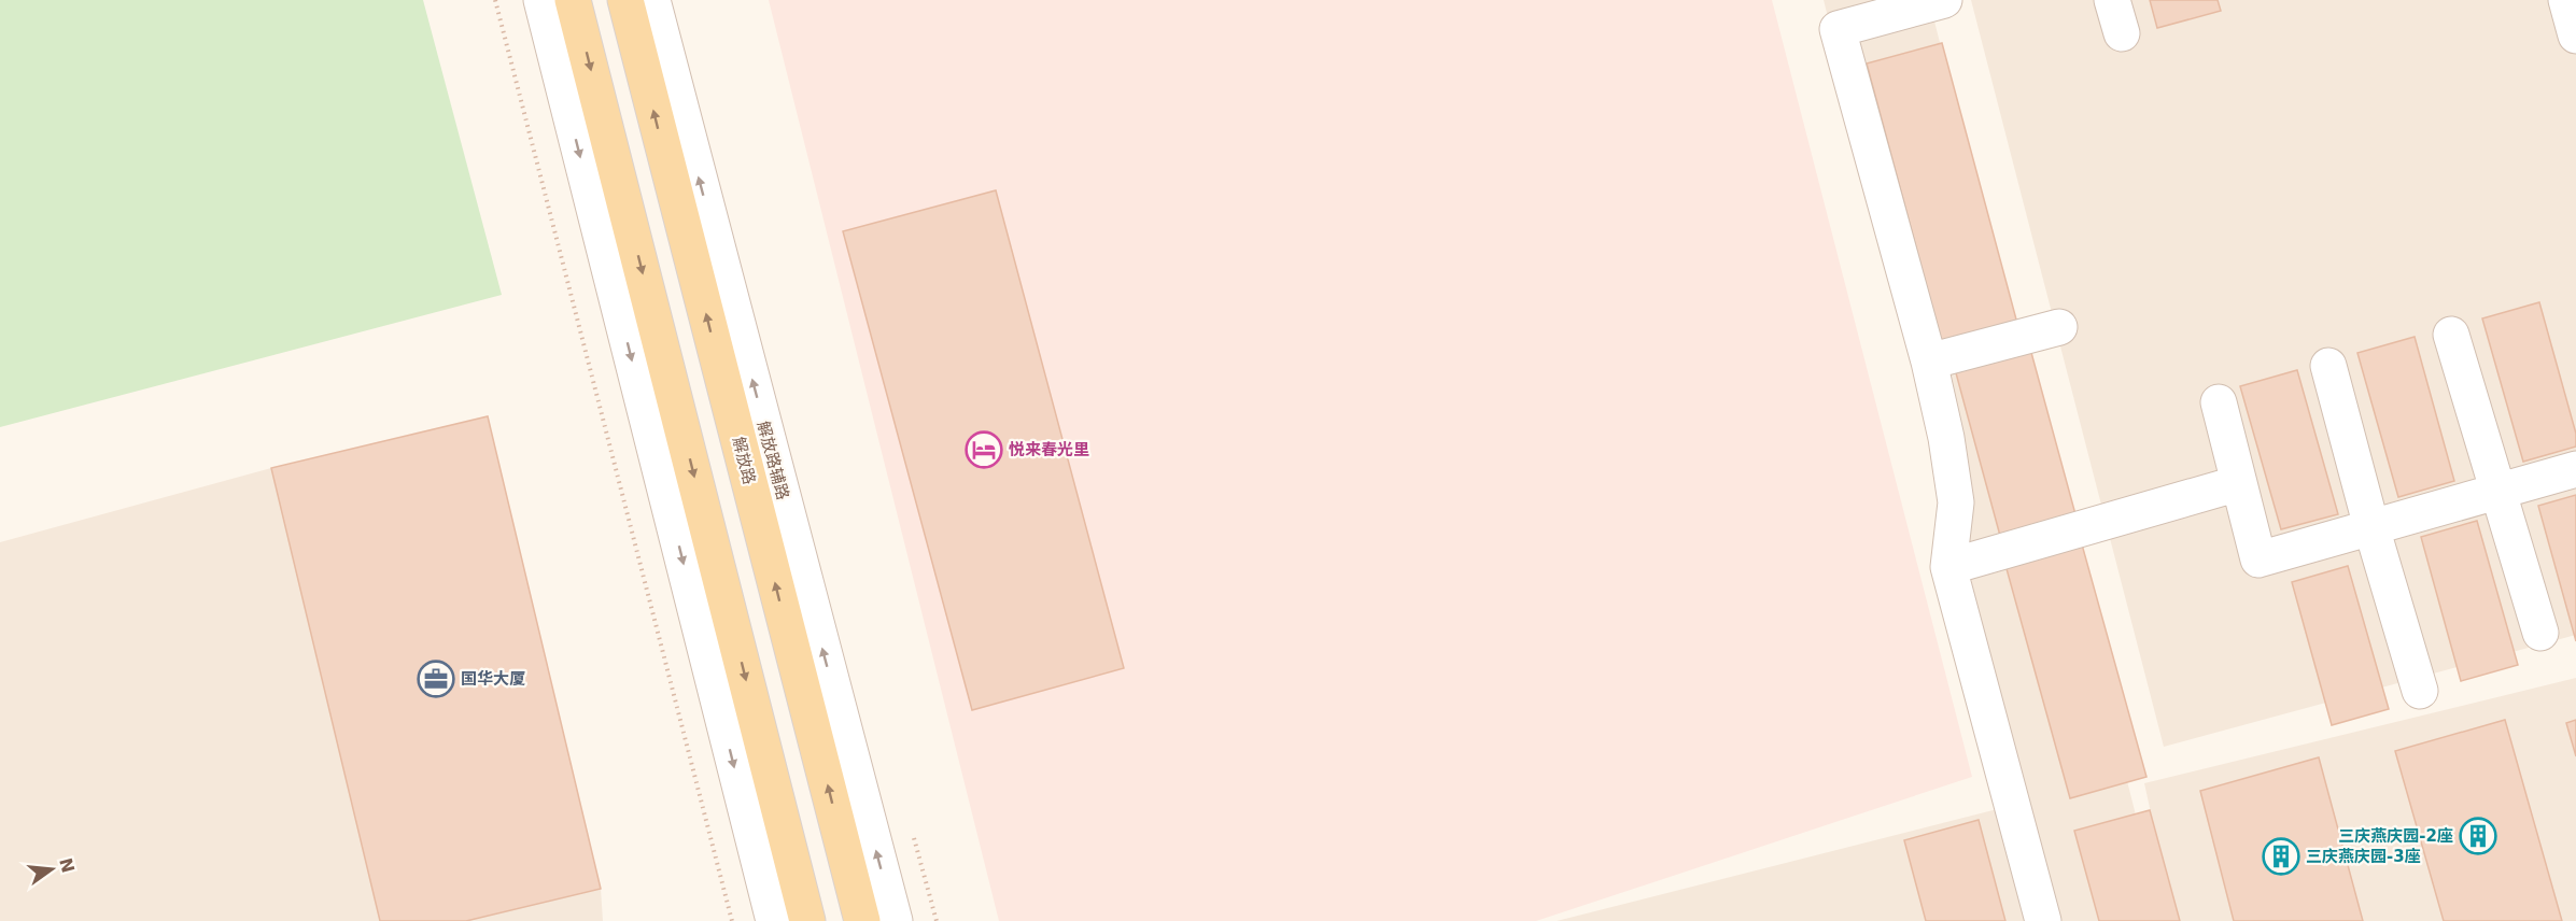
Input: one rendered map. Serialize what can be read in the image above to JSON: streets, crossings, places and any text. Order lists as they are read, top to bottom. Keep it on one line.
{"streets":{"main road":["解放路"],"street":["解放路辅路"]},"places":{"hotel":["悦来春光里"],"office":["国华大厦"],"building":["三庆燕庆园-2座","三庆燕庆园-3座"]},"north":"right"}
